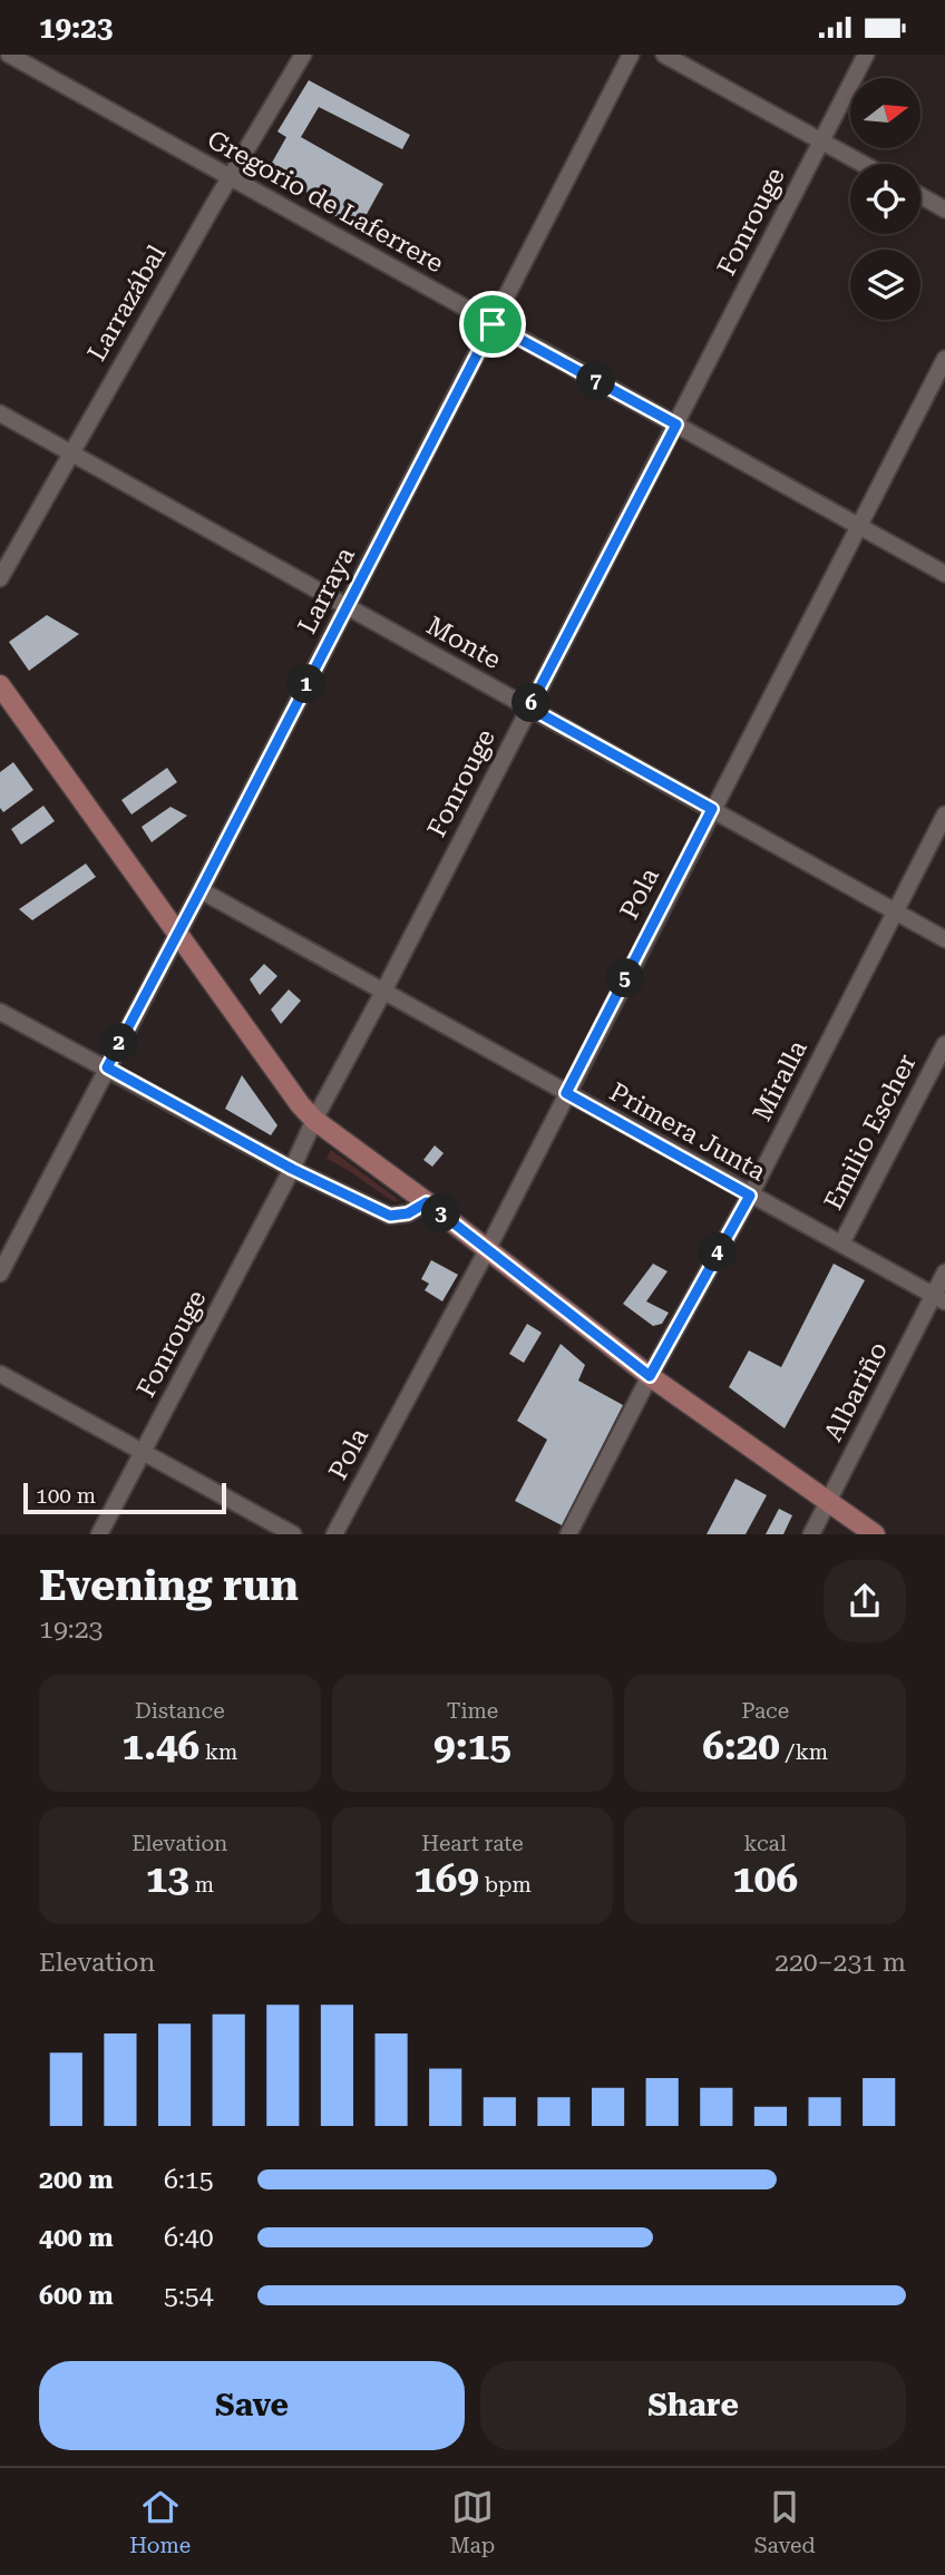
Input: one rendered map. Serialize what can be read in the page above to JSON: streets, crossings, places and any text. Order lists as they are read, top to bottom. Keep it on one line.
{"streets":{"street":["Gregorio de Laferrere","Fonrouge","Larrazábal","Larraya","Monte","Pola","Miralla","Primera Junta","Emilio Escher","Albariño"]},"crossings":[["Gregorio de Laferrere","Fonrouge"],["Gregorio de Laferrere","Larrazábal"],["Gregorio de Laferrere","Larraya"],["Gregorio de Laferrere","Pola"],["Fonrouge","Monte"],["Fonrouge","Primera Junta"],["Larrazábal","Monte"],["Larraya","Monte"],["Larraya","Primera Junta"],["Monte","Pola"],["Monte","Miralla"],["Pola","Primera Junta"],["Miralla","Primera Junta"],["Primera Junta","Emilio Escher"],["Primera Junta","Albariño"]],"scale_bar":"100 m","north":"right","page":{"status":"19:23","pins":["7","1","6","5","2","3","4"],"scale":"100 m","heading":["Evening run","19:23"],"stats":[["Distance","1.46 km"],["Time","9:15"],["Pace","6:20 /km"],["Elevation","13 m"],["Heart rate","169 bpm"],["kcal","106"]],"chart":["Elevation","220–231 m"],"list":[{"name":"200 m","note":"6:15"},{"name":"400 m","note":"6:40"},{"name":"600 m","note":"5:54"}],"buttons":["Save","Share"],"tabs":["Home","Map","Saved"]}}
